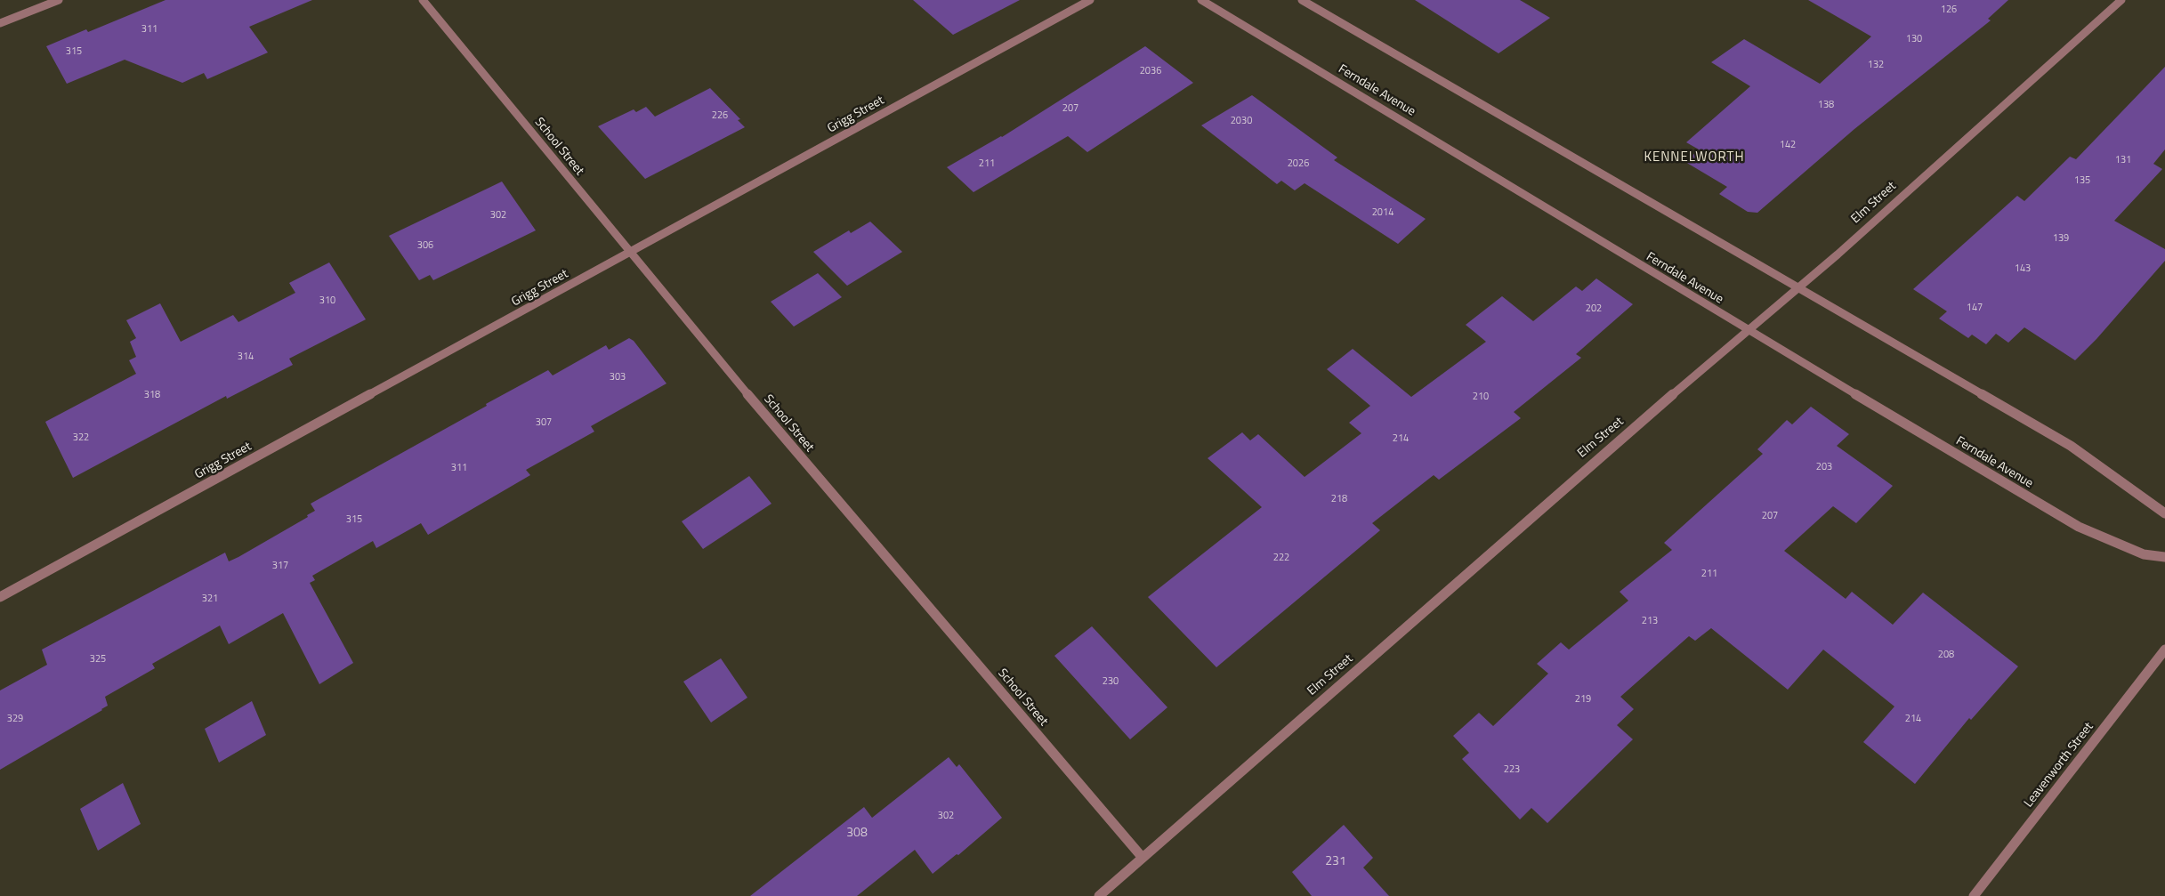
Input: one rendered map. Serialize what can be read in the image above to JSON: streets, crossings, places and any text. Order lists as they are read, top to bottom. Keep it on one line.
{"streets":{"street":["Ferndale Avenue","Grigg Street","School Street","Elm Street","Leavenworth Street"]},"crossings":[["Ferndale Avenue","Elm Street"],["Grigg Street","School Street"],["School Street","Elm Street"]],"districts":["KENNELWORTH"],"house_numbers":["126","311","130","315","132","2036","138","207","226","2030","142","131","211","2026","135","2014","302","139","306","143","310","147","202","314","303","318","210","307","322","214","203","311","218","207","315","222","317","211","321","213","208","325","230","219","329","214","223","302","308","231"]}
